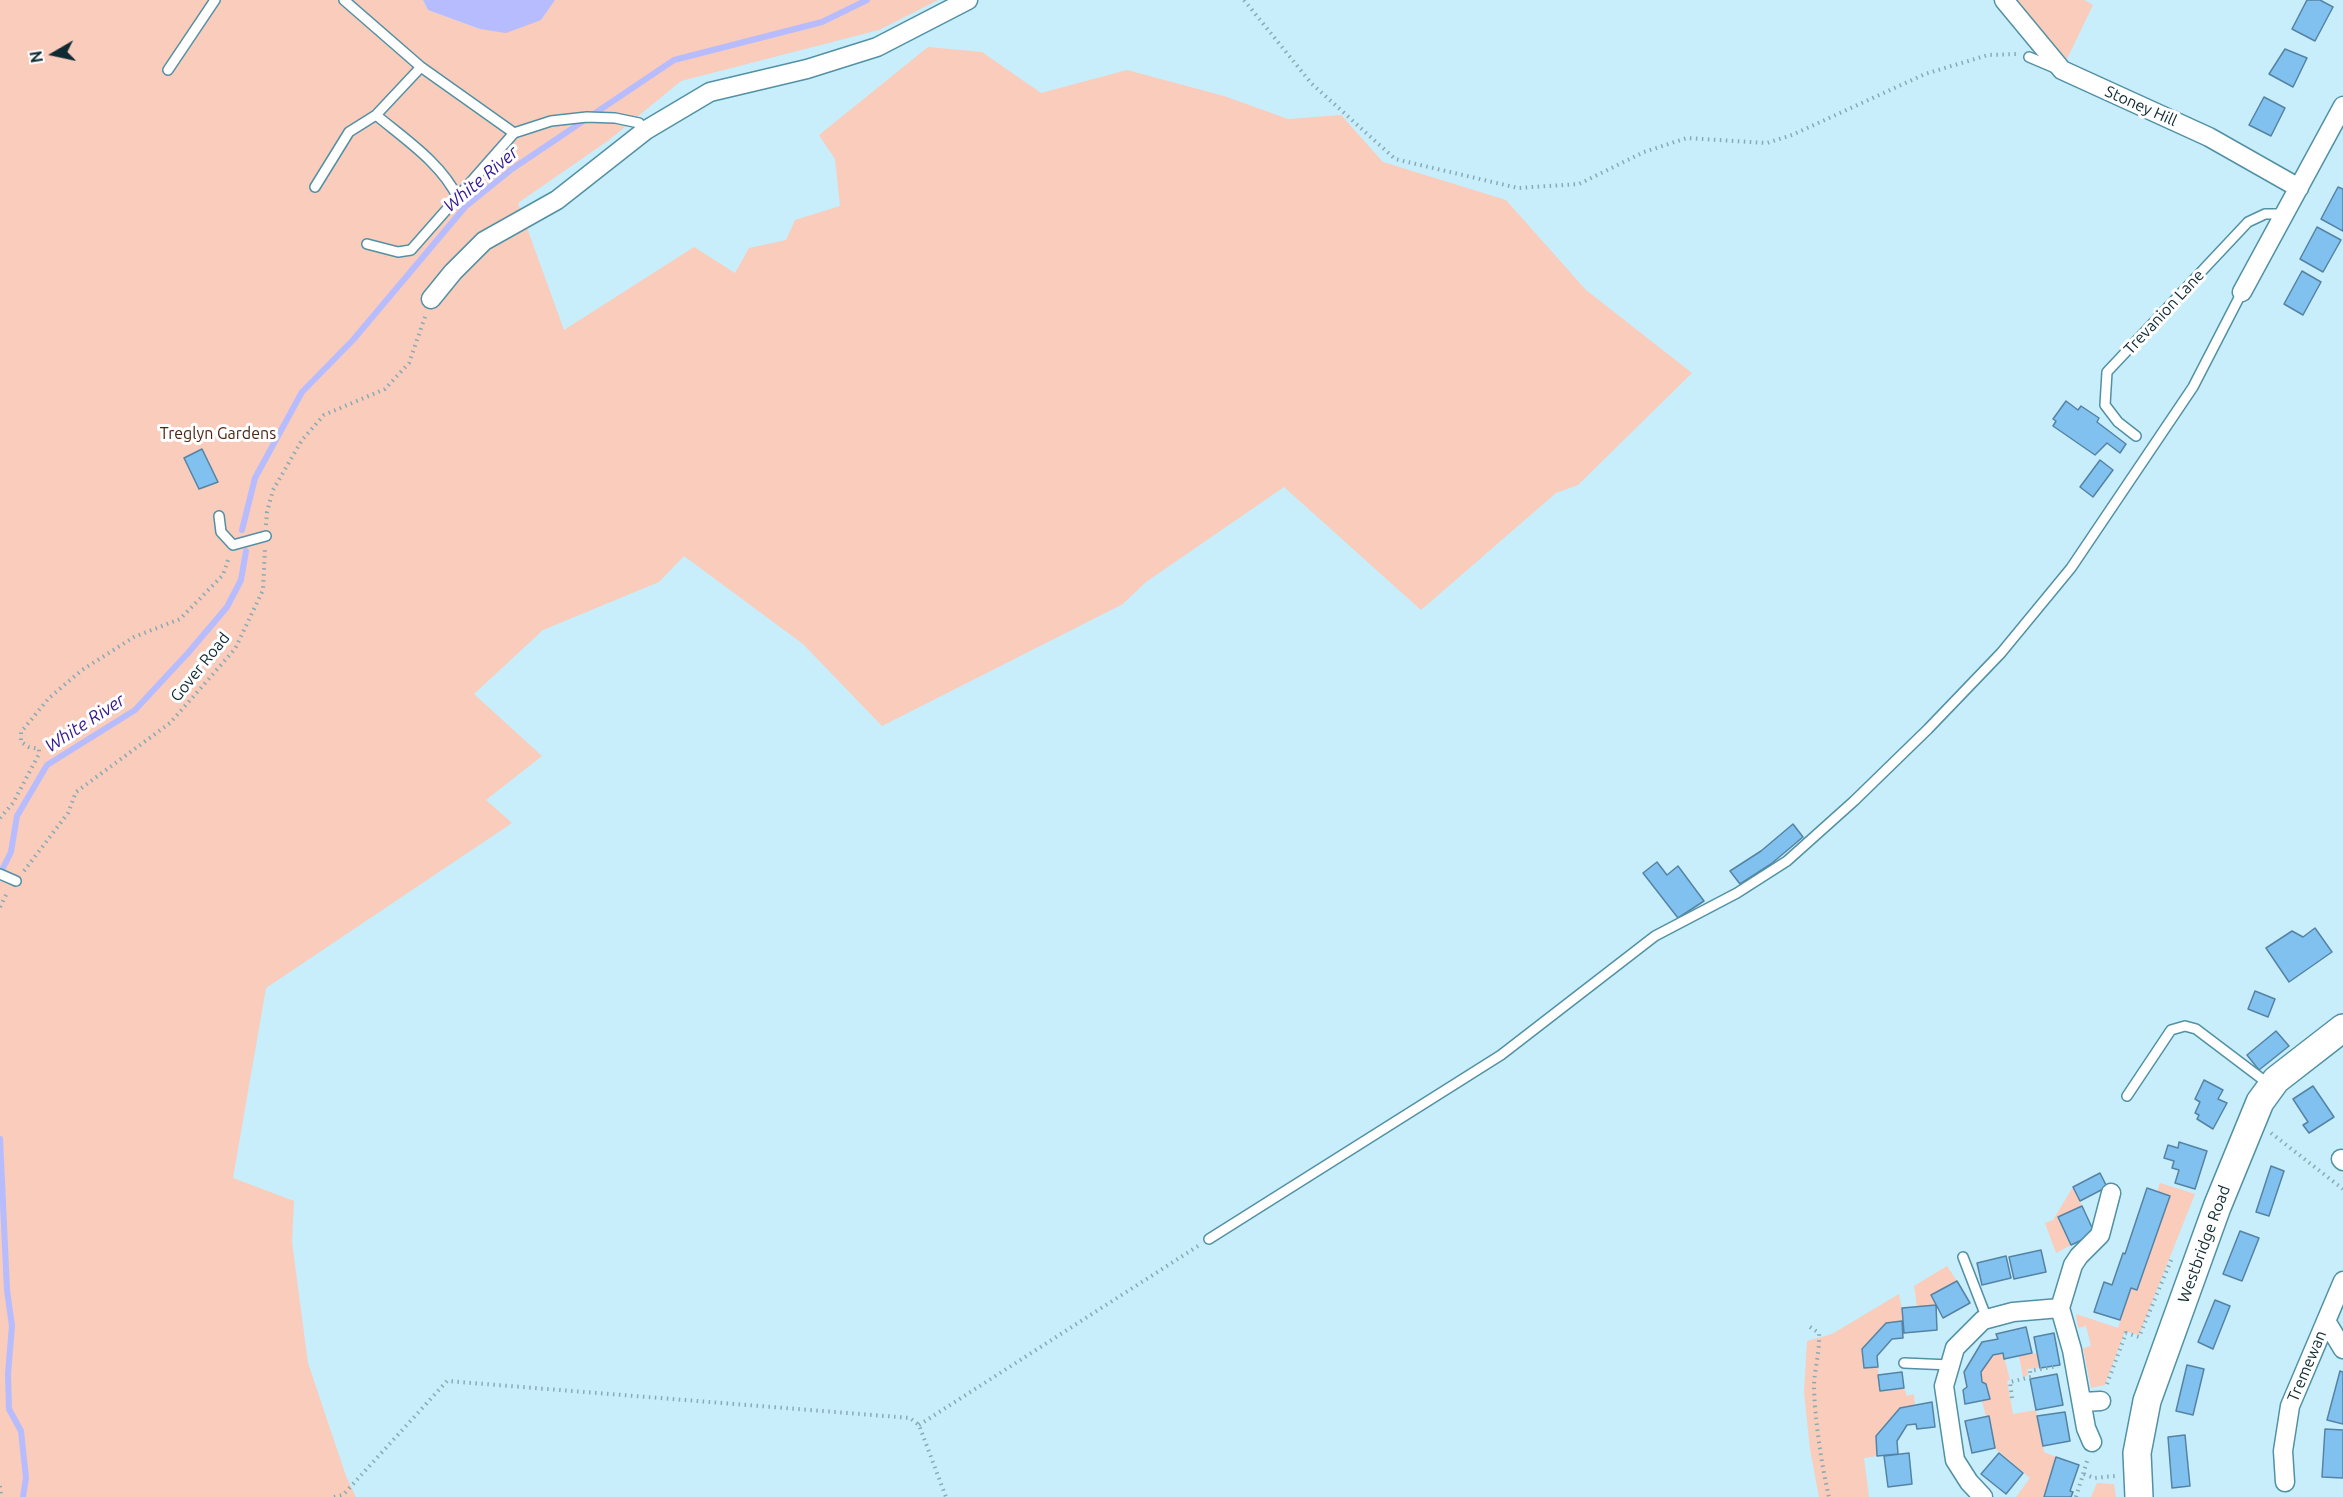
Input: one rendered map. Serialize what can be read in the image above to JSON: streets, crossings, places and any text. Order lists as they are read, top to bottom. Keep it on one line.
{"streets":{"main road":["Westbridge Road"],"street":["Stoney Hill","Tremewan"],"lane":["Trevanion Lane"],"path":["Gover Road"]},"water":["White River"],"parks":["Treglyn Gardens"],"north":"left"}
